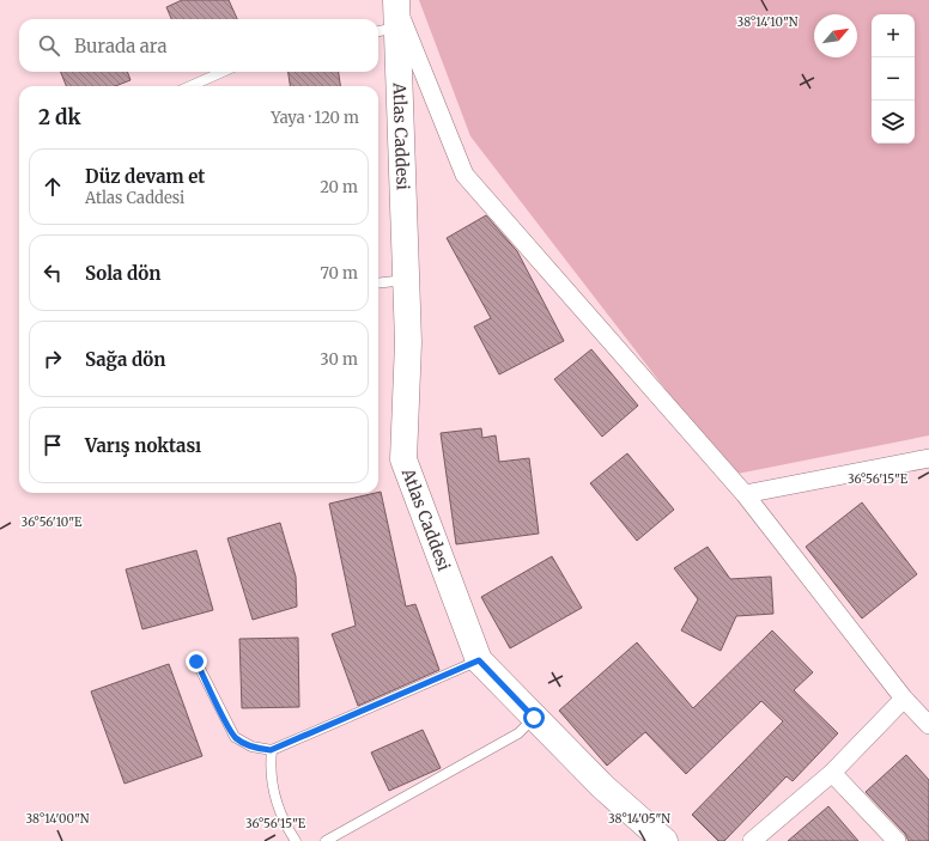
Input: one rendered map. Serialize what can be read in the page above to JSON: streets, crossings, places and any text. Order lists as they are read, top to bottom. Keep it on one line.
{"streets":{"street":["Atlas Caddesi"]},"north":"top right","page":{"map_buttons":["+","−"],"search":"Burada ara","heading":["2 dk","Yaya · 120 m"],"list":[["Düz devam et","Atlas Caddesi","20 m"],["Sola dön","70 m"],["Sağa dön","30 m"],"Varış noktası"]},"coordinates":["38°14'10\"N","36°56'15\"E","36°56'10\"E","38°14'00\"N","38°14'05\"N"]}
